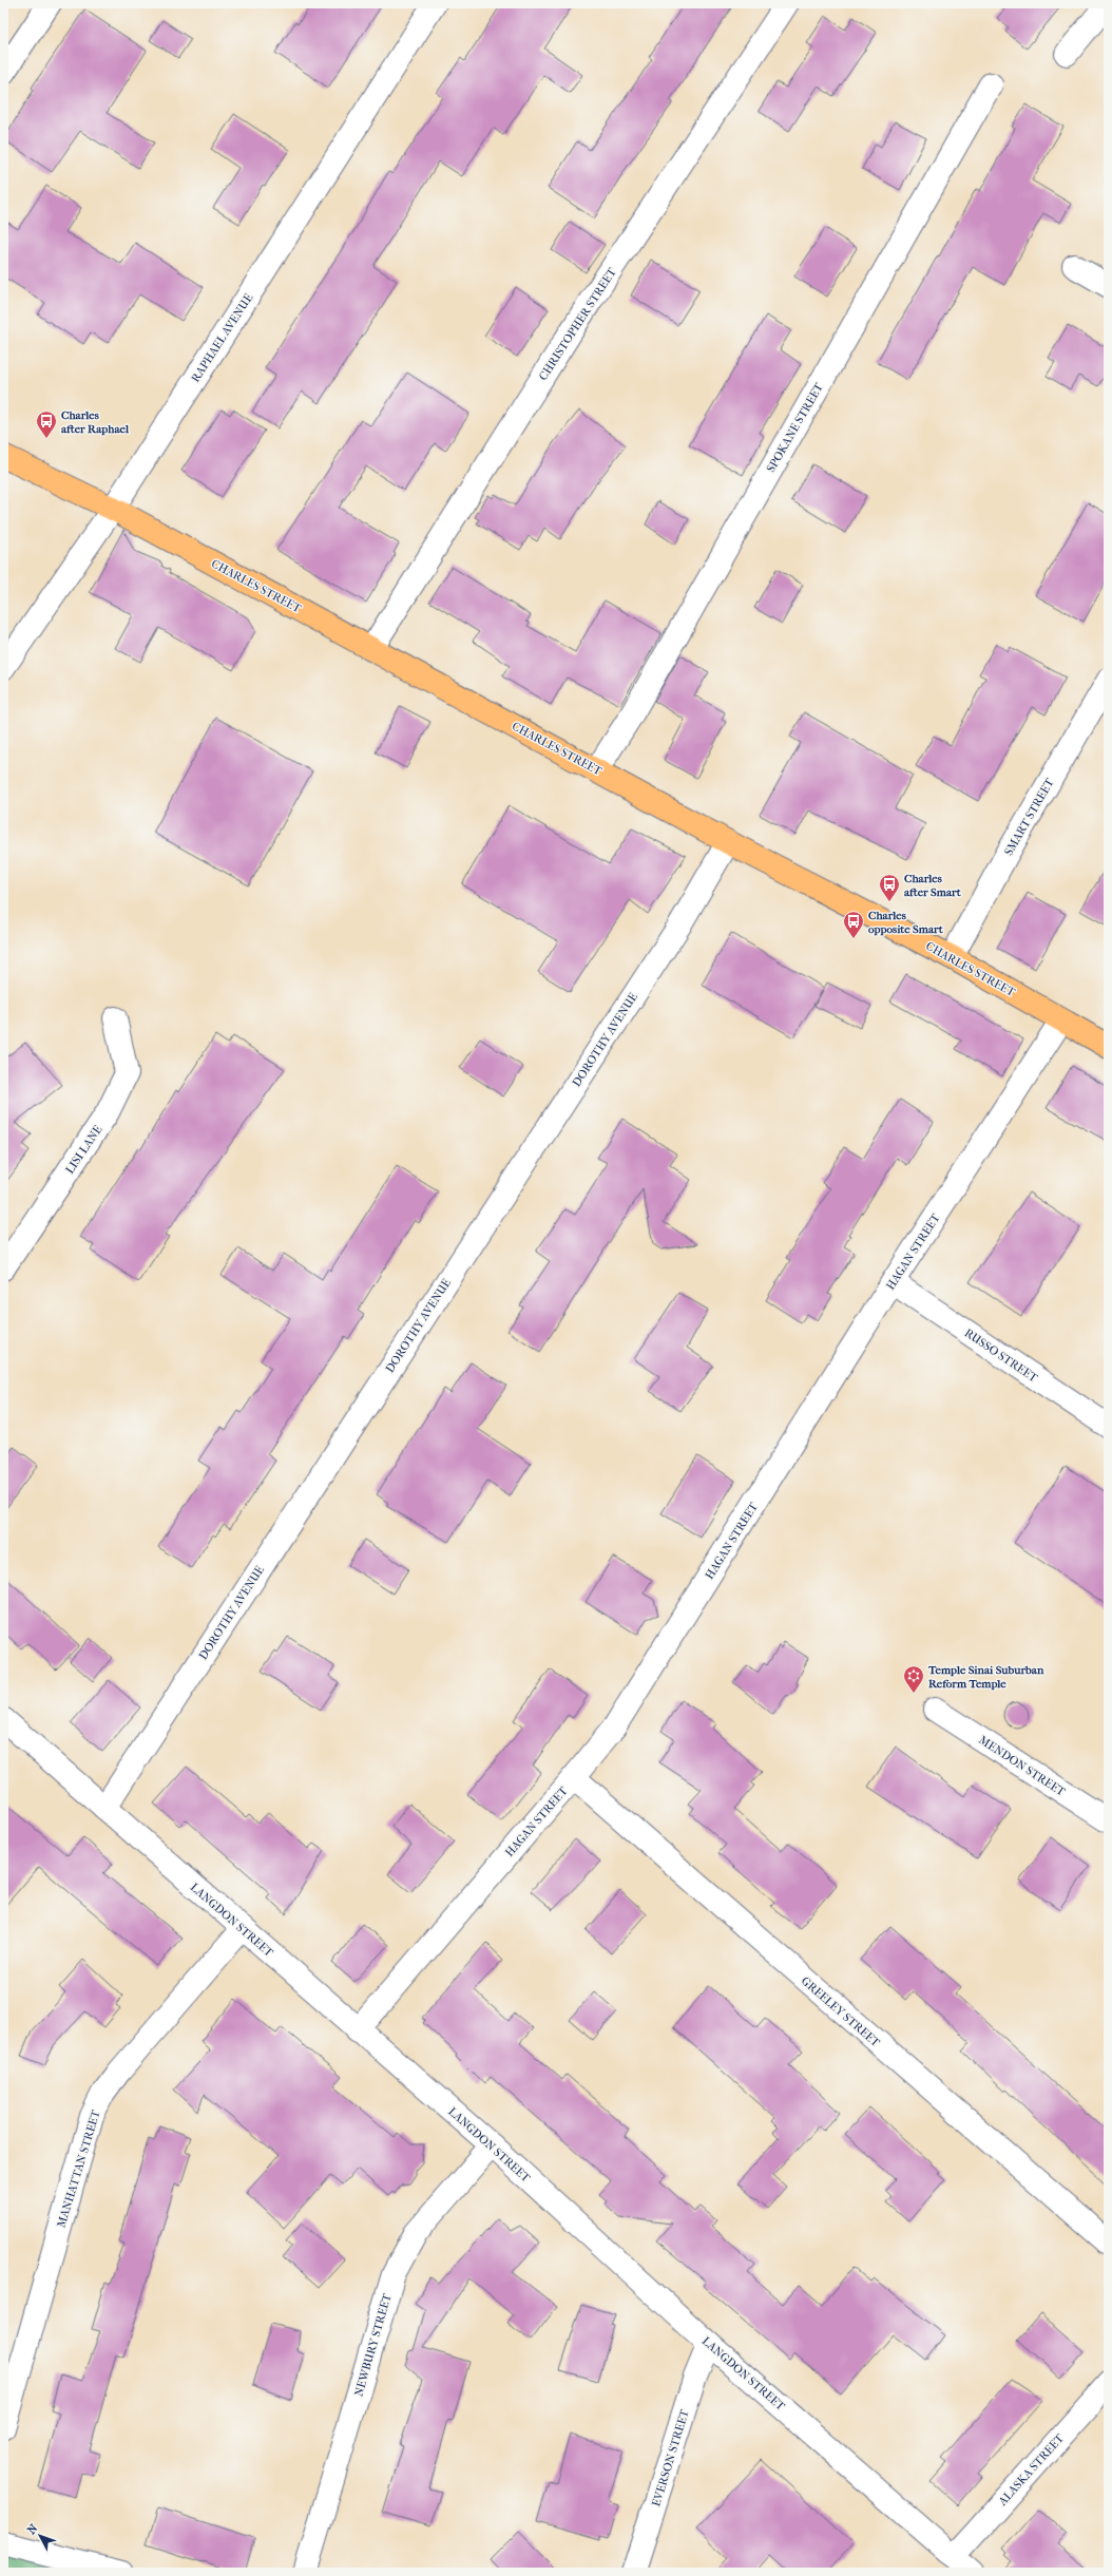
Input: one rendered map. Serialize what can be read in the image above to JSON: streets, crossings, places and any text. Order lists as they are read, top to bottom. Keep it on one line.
{"streets":{"main road":["CHARLES STREET"],"street":["CHRISTOPHER STREET","RAPHAEL AVENUE","SPOKANE STREET","SMART STREET","DOROTHY AVENUE","LISI LANE","HAGAN STREET","RUSSO STREET","MENDON STREET","LANGDON STREET","GREELEY STREET","MANHATTAN STREET","NEWBURY STREET","EVERSON STREET","ALASKA STREET"]},"crossings":[["CHRISTOPHER STREET","CHARLES STREET"],["RAPHAEL AVENUE","CHARLES STREET"],["SPOKANE STREET","CHARLES STREET"],["CHARLES STREET","SMART STREET"],["CHARLES STREET","DOROTHY AVENUE"],["CHARLES STREET","HAGAN STREET"],["DOROTHY AVENUE","LANGDON STREET"],["HAGAN STREET","RUSSO STREET"],["HAGAN STREET","LANGDON STREET"],["HAGAN STREET","GREELEY STREET"],["LANGDON STREET","MANHATTAN STREET"],["LANGDON STREET","NEWBURY STREET"],["LANGDON STREET","EVERSON STREET"],["LANGDON STREET","ALASKA STREET"]],"places":{"bus stop":["Charles after Raphael","Charles after Smart","Charles opposite Smart"],"synagogue":["Temple Sinai Suburban Reform Temple"]},"north":"top left"}
